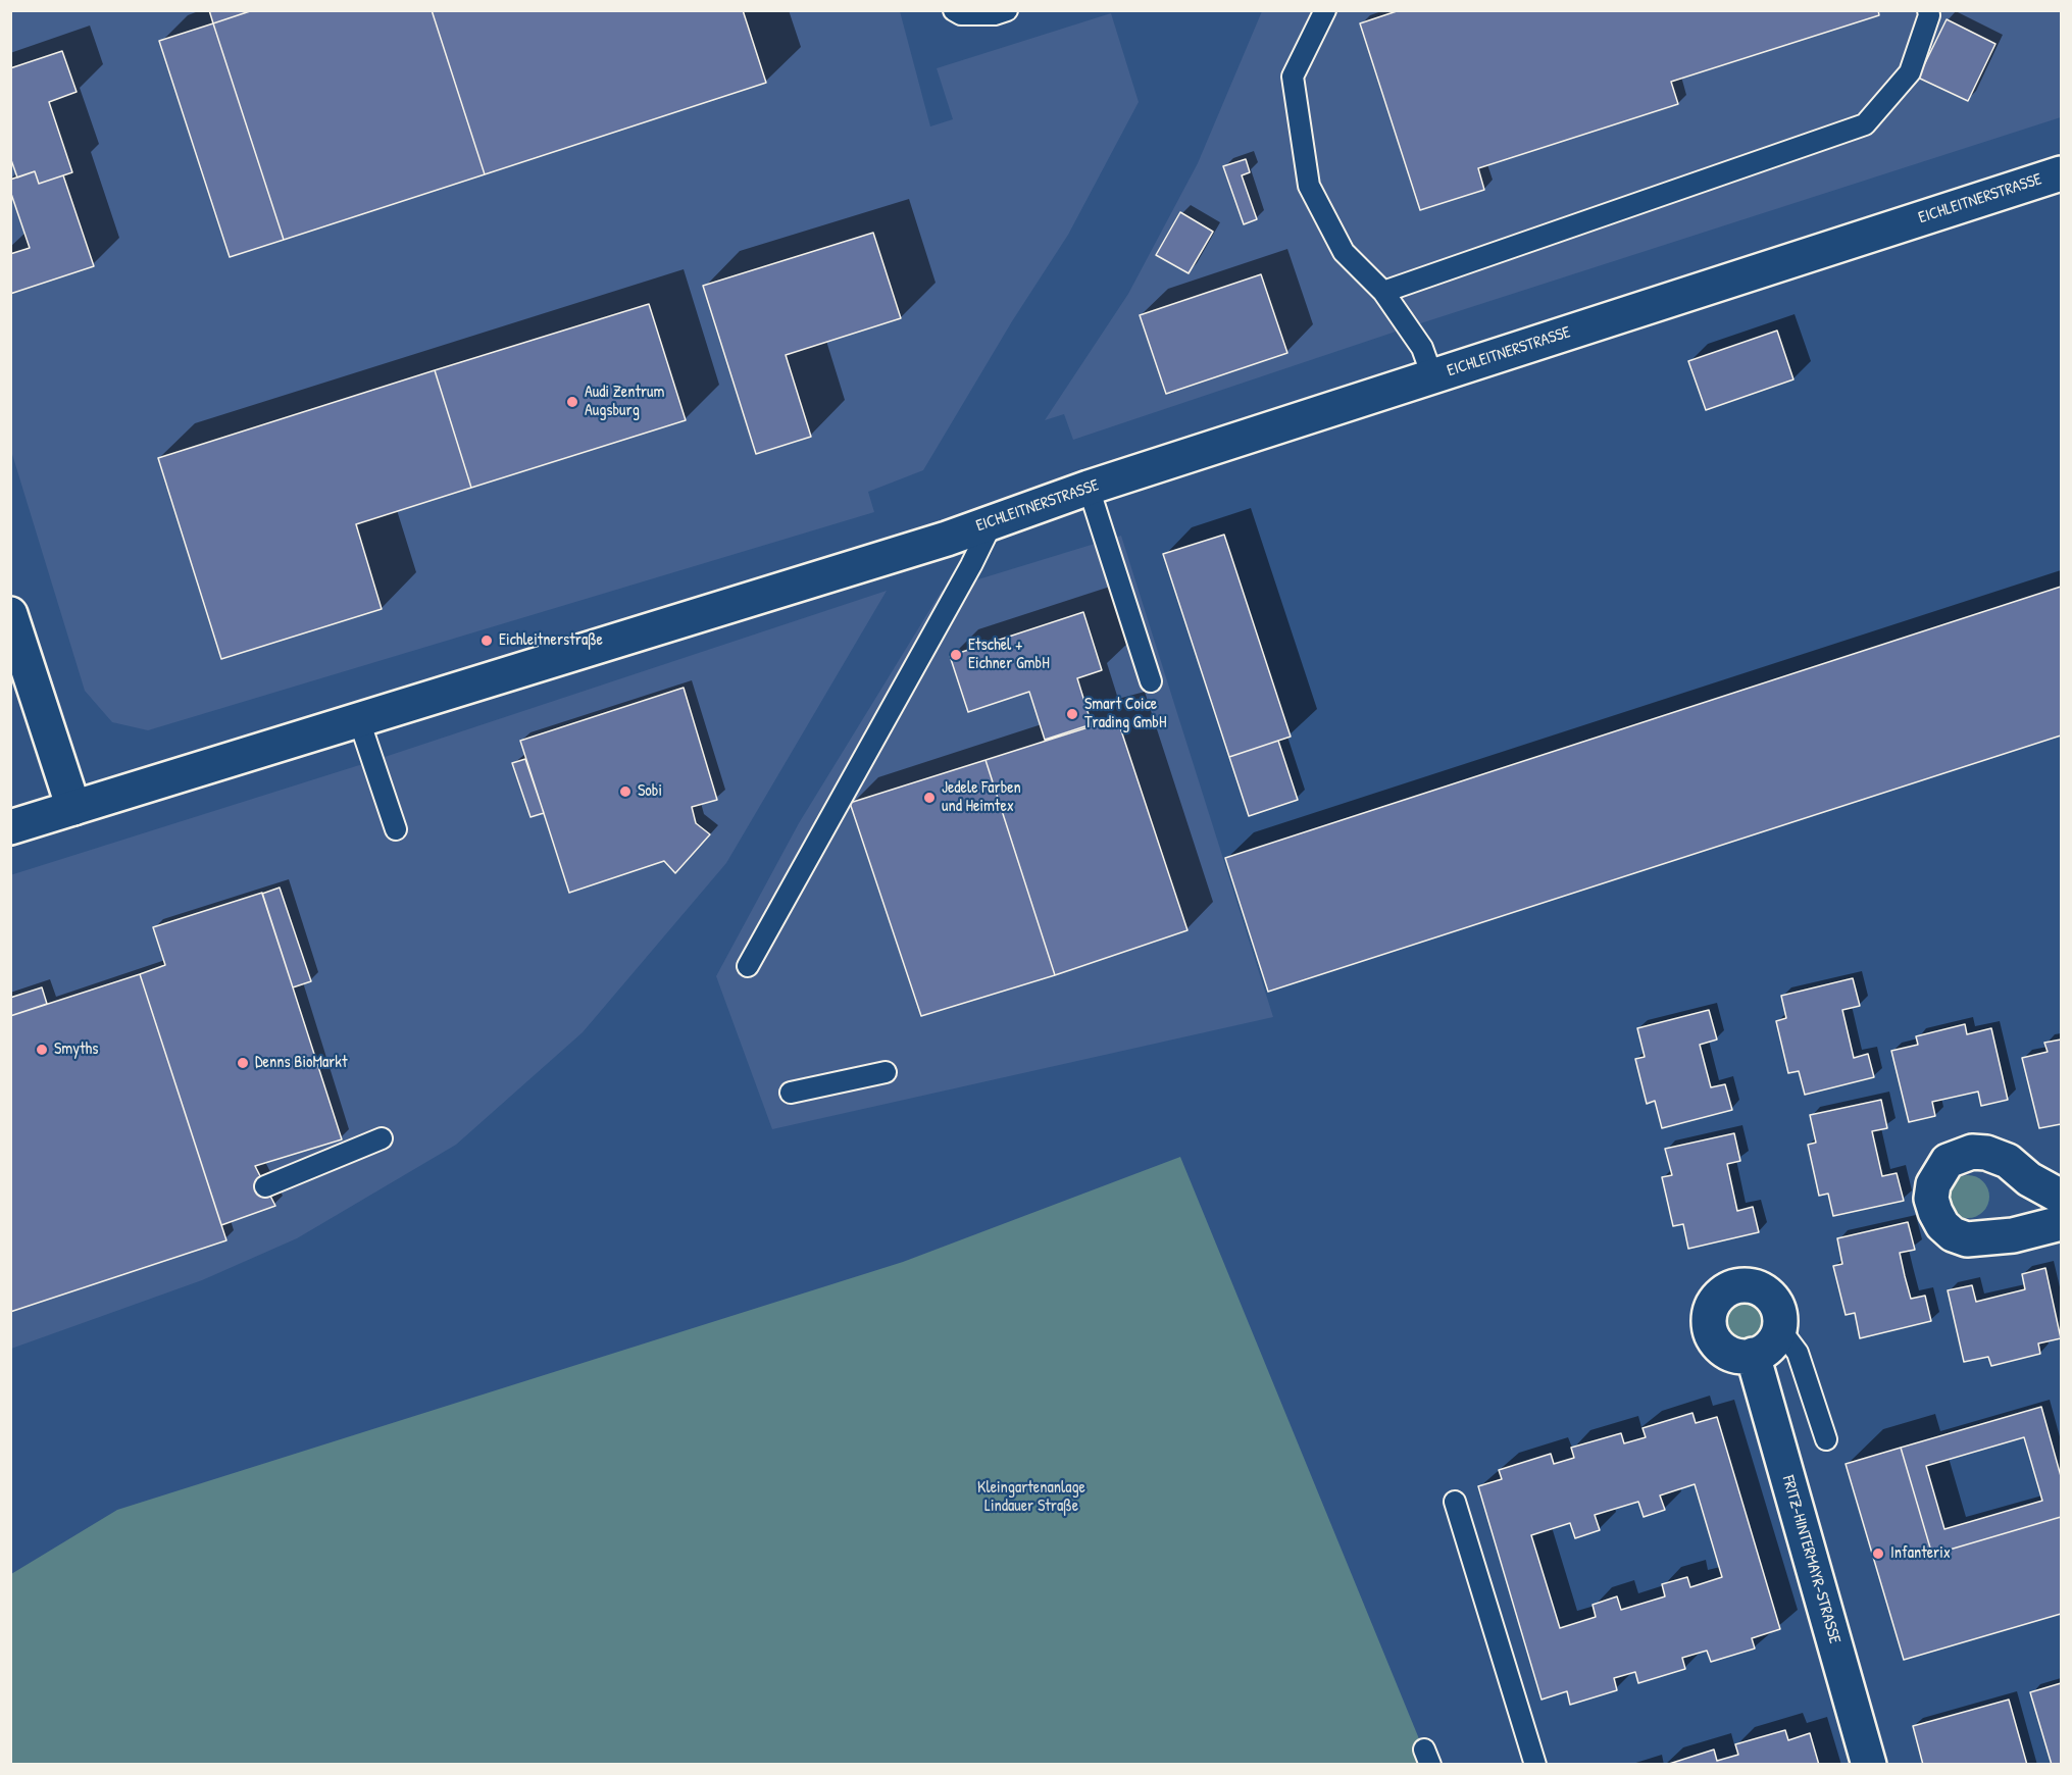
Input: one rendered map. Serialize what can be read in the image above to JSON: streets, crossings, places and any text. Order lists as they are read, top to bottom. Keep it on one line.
{"streets":{"main road":["EICHLEITNERSTRASSE","FRITZ-HINTERMAYR-STRASSE"]},"parks":["Kleingartenanlage Lindauer Straße"],"places":["Audi Zentrum Augsburg","Eichleitnerstraße","Etschel + Eichner GmbH","Smart Coice Trading GmbH","Sobi","Jedele Farben und Heimtex","Smyths","Denns BioMarkt","Infanterix"]}
